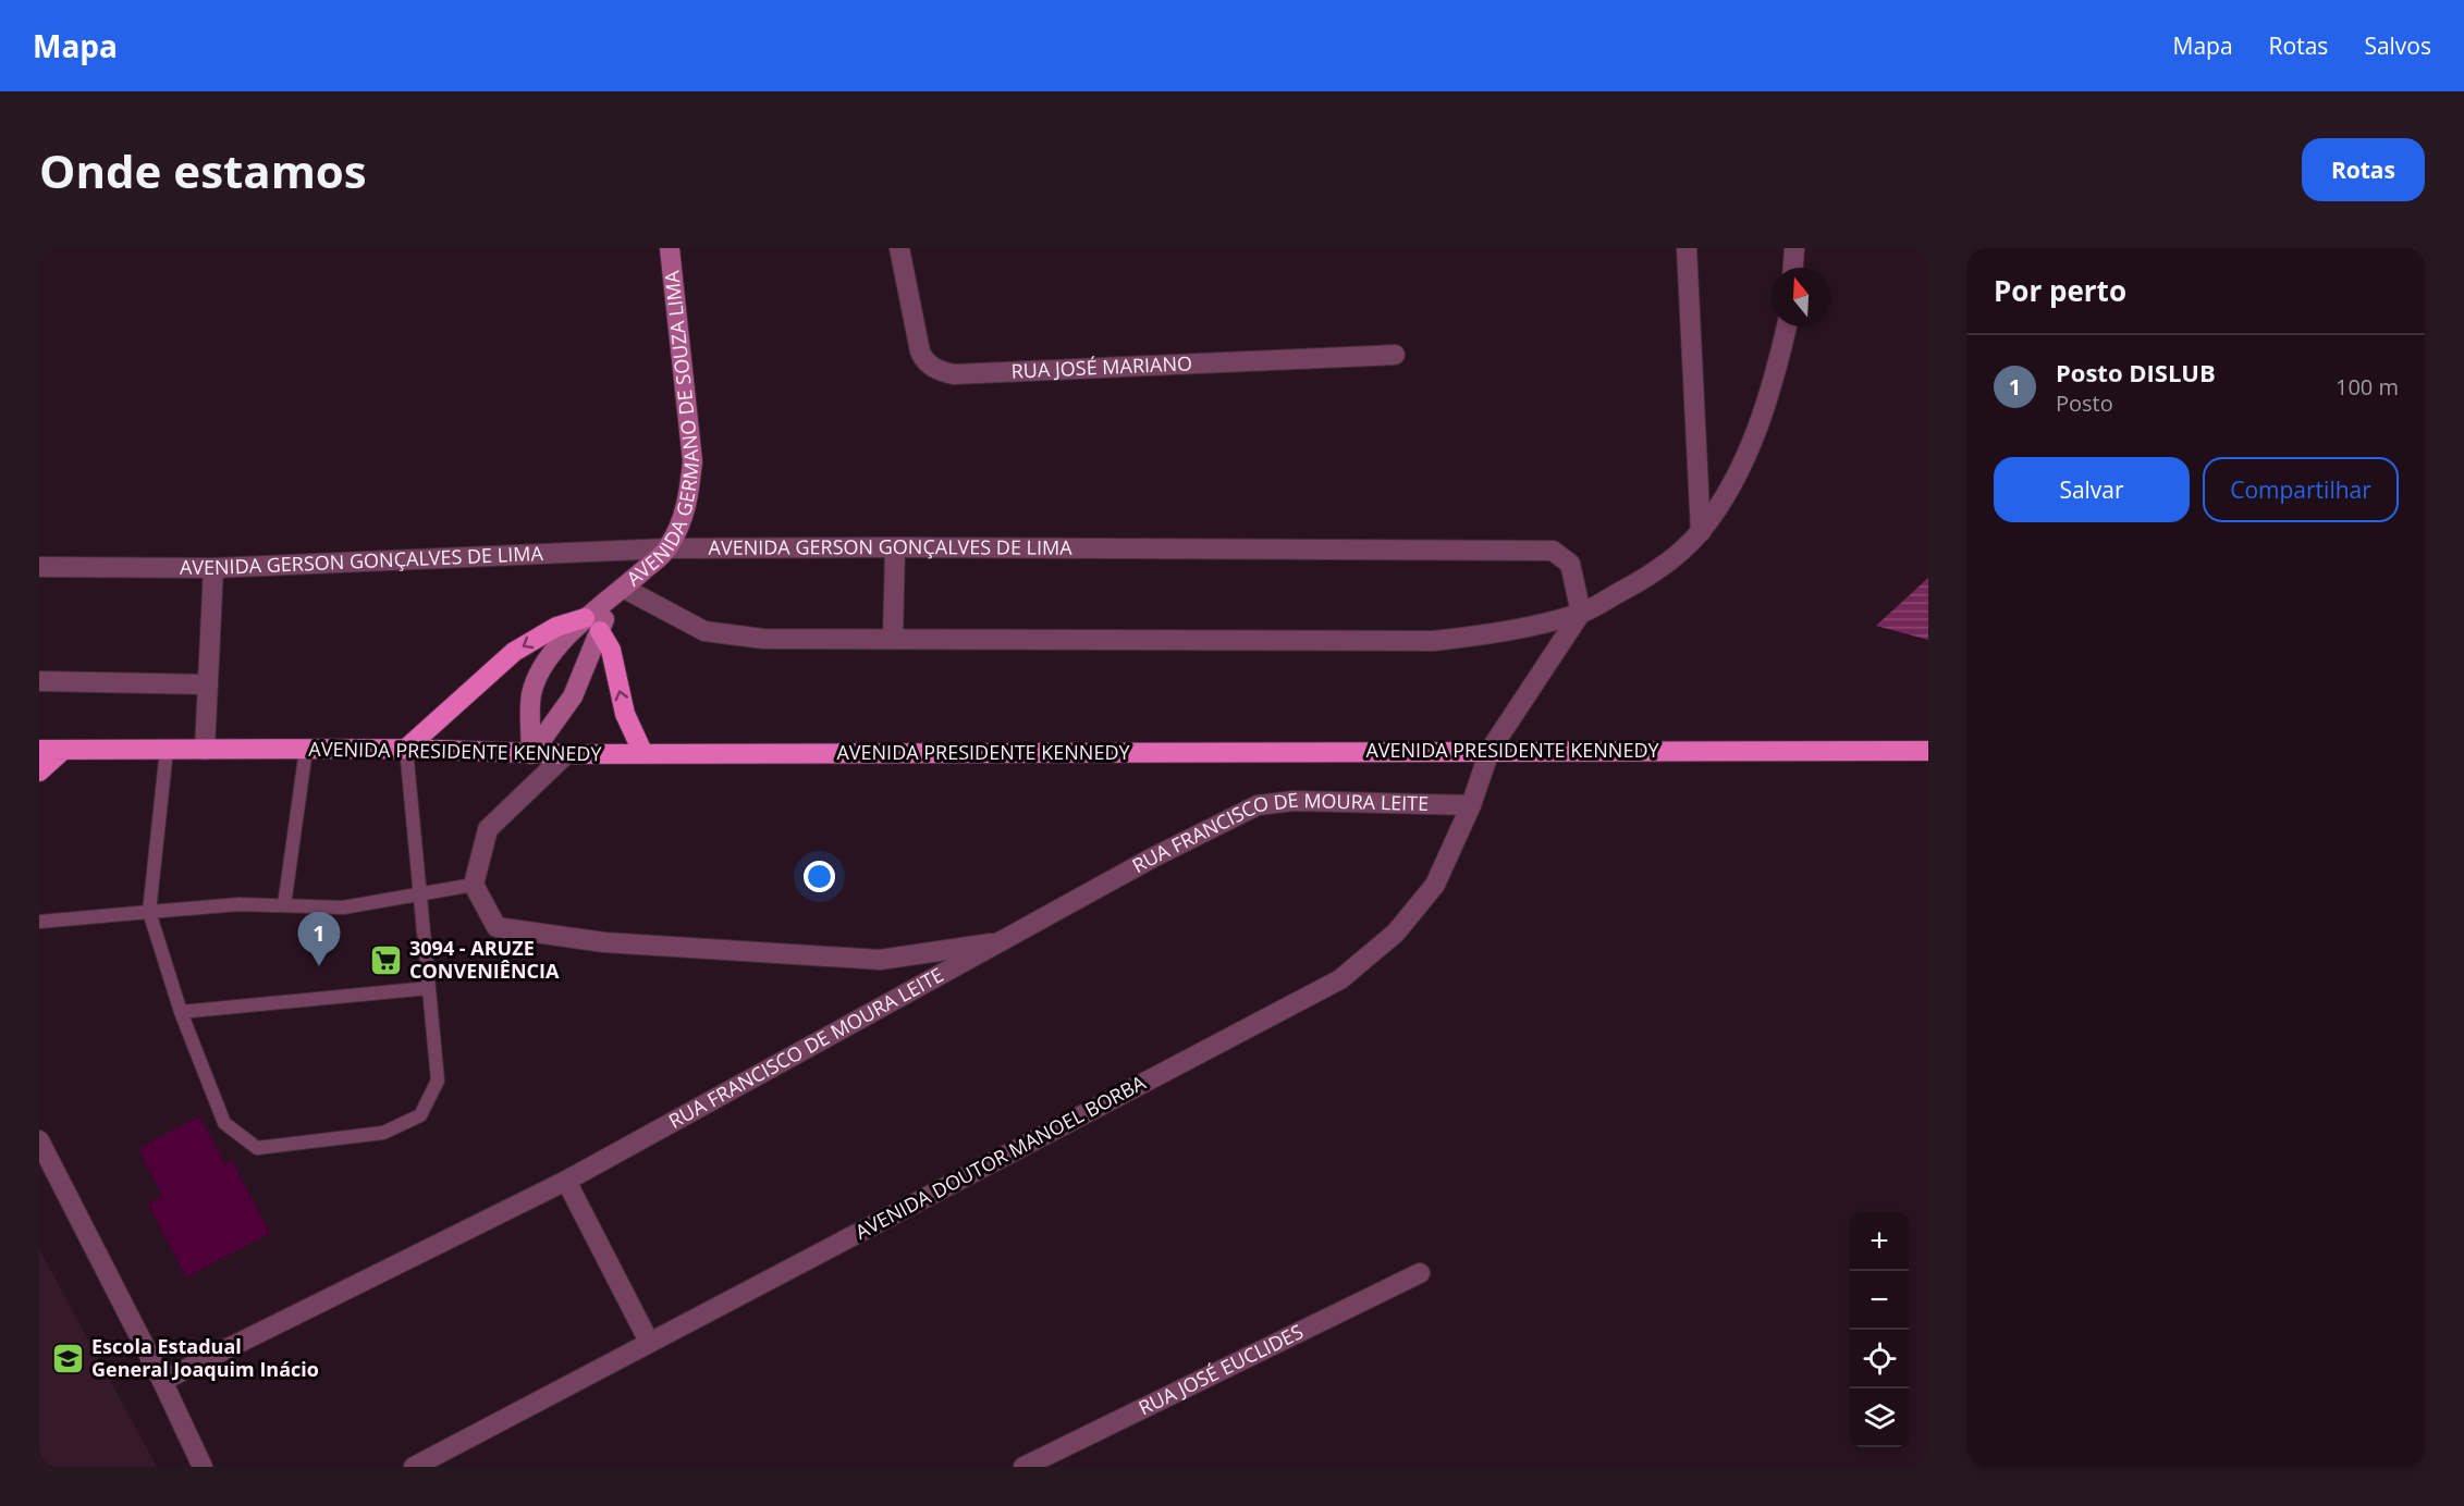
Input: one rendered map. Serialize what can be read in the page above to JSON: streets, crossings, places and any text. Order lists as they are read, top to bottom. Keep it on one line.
{"streets":{"highway":["AVENIDA PRESIDENTE KENNEDY"],"main road":["AVENIDA GERMANO DE SOUZA LIMA"],"street":["RUA JOSÉ MARIANO","AVENIDA GERSON GONÇALVES DE LIMA","RUA FRANCISCO DE MOURA LEITE","AVENIDA DOUTOR MANOEL BORBA","RUA JOSÉ EUCLIDES"]},"crossings":[["AVENIDA GERMANO DE SOUZA LIMA","AVENIDA GERSON GONÇALVES DE LIMA"],["AVENIDA GERMANO DE SOUZA LIMA","AVENIDA PRESIDENTE KENNEDY"],["AVENIDA GERSON GONÇALVES DE LIMA","AVENIDA DOUTOR MANOEL BORBA"],["AVENIDA PRESIDENTE KENNEDY","AVENIDA DOUTOR MANOEL BORBA"],["RUA FRANCISCO DE MOURA LEITE","AVENIDA DOUTOR MANOEL BORBA"]],"places":{"supermarket":["3094 - ARUZE CONVENIÊNCIA"],"school or university":["Escola Estadual General Joaquim Inácio"]},"north":"top","page":{"header":"Mapa","nav":["Mapa","Rotas","Salvos"],"buttons":["Rotas",["Salvar","Compartilhar"]],"title":"Onde estamos","heading":"Por perto","list":[{"mark":"1","name":"Posto DISLUB","note":"Posto","value":"100 m"}],"pins":"1","map_buttons":["+","−"]}}
